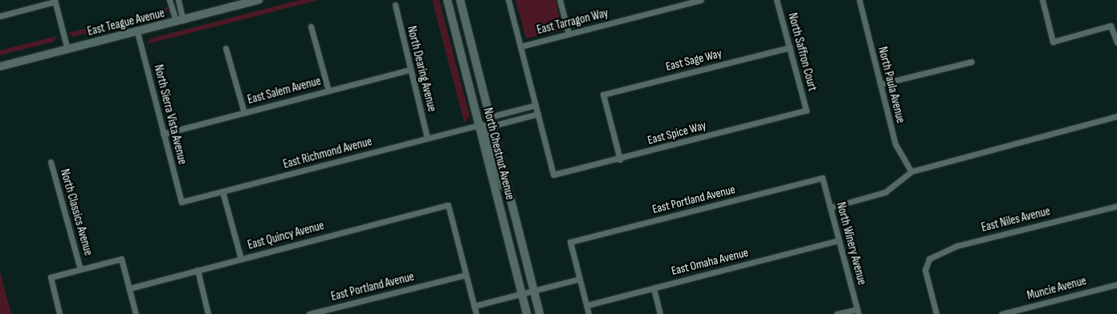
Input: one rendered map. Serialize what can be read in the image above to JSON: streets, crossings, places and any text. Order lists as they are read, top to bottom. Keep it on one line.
{"streets":{"main road":["East Teague Avenue","North Chestnut Avenue"],"street":["East Tarragon Way","North Saffron Court","East Sage Way","North Dearing Avenue","North Paula Avenue","East Salem Avenue","North Sierra Vista Avenue","East Spice Way","East Richmond Avenue","East Portland Avenue","North Classics Avenue","East Niles Avenue","East Quincy Avenue","North Winery Avenue","East Omaha Avenue","Muncie Avenue"]},"crossings":[["East Teague Avenue","North Sierra Vista Avenue"],["North Saffron Court","East Sage Way"],["North Saffron Court","East Spice Way"],["East Sage Way","East Spice Way"],["North Dearing Avenue","East Salem Avenue"],["North Dearing Avenue","East Richmond Avenue"],["East Salem Avenue","North Sierra Vista Avenue"],["North Sierra Vista Avenue","East Richmond Avenue"],["East Richmond Avenue","North Chestnut Avenue"],["East Portland Avenue","East Quincy Avenue"],["East Portland Avenue","North Winery Avenue"],["North Winery Avenue","East Omaha Avenue"]]}
